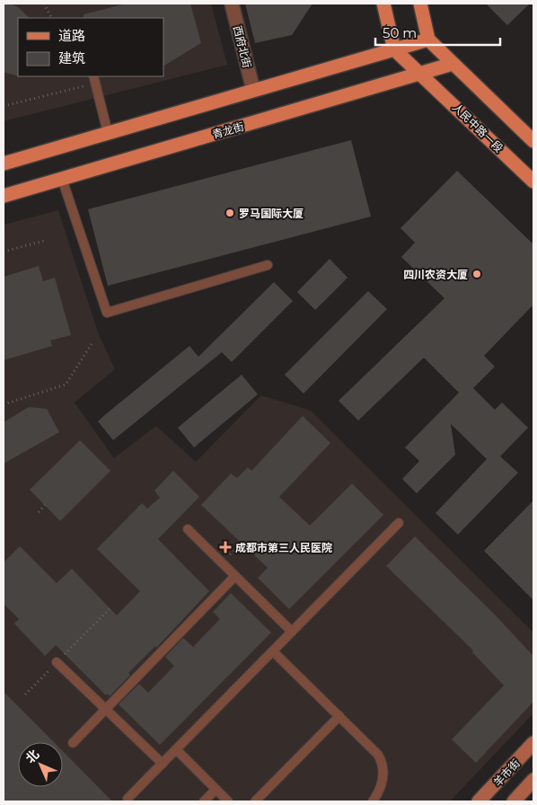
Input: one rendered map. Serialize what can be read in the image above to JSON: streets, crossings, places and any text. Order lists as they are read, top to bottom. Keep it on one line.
{"streets":{"main road":["人民中路一段","青龙街","羊市街"],"street":["西府北街"]},"crossings":[["人民中路一段","青龙街"]],"places":{"other":["罗马国际大厦","四川农资大厦"],"health":["成都市第三人民医院"]},"legend":["道路","建筑"],"scale_bar":"50 m","north":"top left"}
